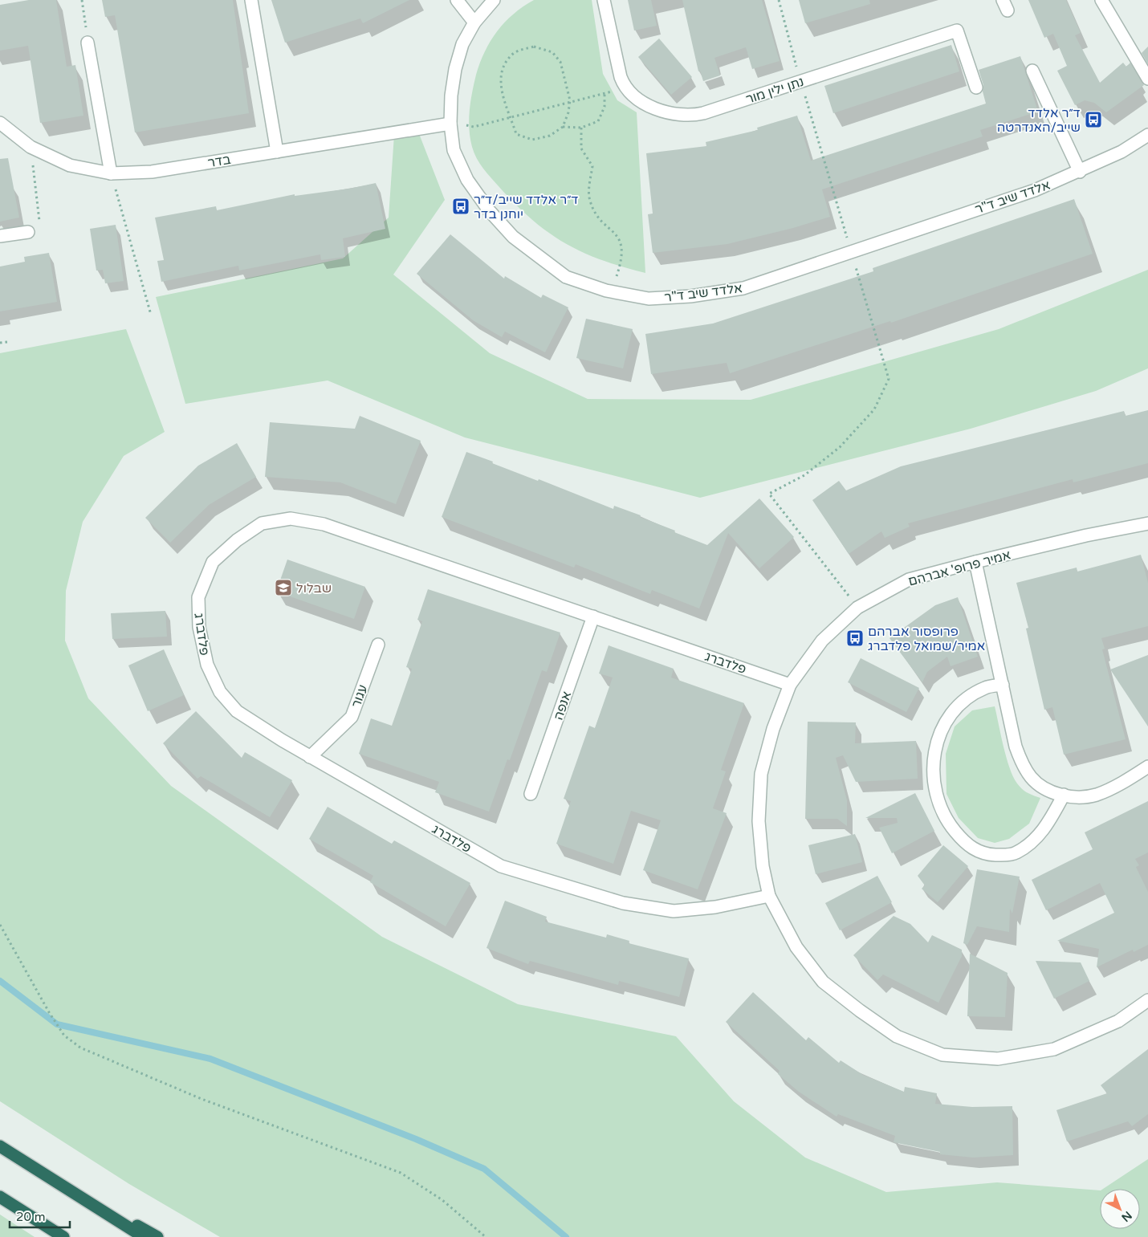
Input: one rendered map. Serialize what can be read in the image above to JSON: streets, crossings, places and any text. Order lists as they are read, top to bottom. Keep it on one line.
{"streets":{"street":["נתן ילין מור","בדר","אלדד שיב ד\"ר","אמיר פרופ' אברהם","פלדברג","עגור","אנפה"]},"crossings":[["בדר","אלדד שיב ד\"ר"],["אמיר פרופ' אברהם","פלדברג"],["פלדברג","עגור"],["פלדברג","אנפה"]],"places":{"bus stop":["ד״ר אלדד שייב/האנדרטה","ד״ר אלדד שייב/ד״ר יוחנן בדר","פרופסור אברהם אמיר/שמואל פלדברג"],"school or university":["שבלול"]},"scale_bar":"20 m","north":"bottom right"}
